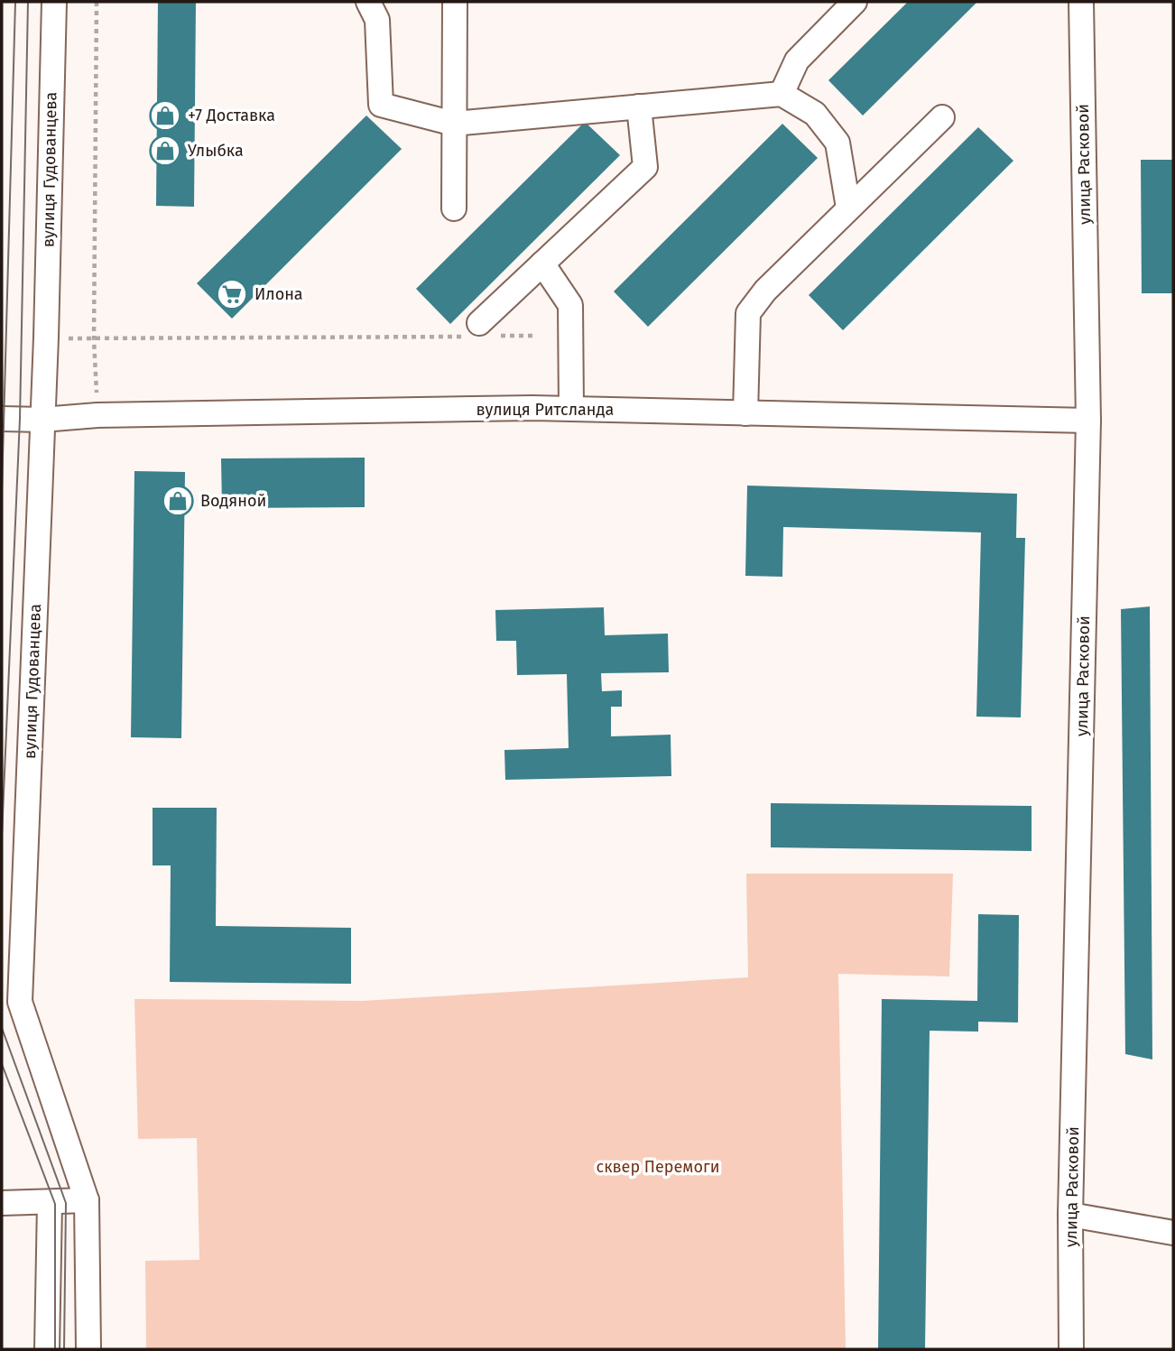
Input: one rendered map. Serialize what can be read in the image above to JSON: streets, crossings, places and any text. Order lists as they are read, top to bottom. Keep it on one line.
{"streets":{"street":["улица Расковой","вулиця Гудованцева","вулиця Ритсланда"]},"crossings":[["улица Расковой","вулиця Ритсланда"],["вулиця Гудованцева","вулиця Ритсланда"]],"parks":["сквер Перемоги"],"places":{"shop":["+7 Доставка","Улыбка","Водяной"],"supermarket":["Илона"]}}
